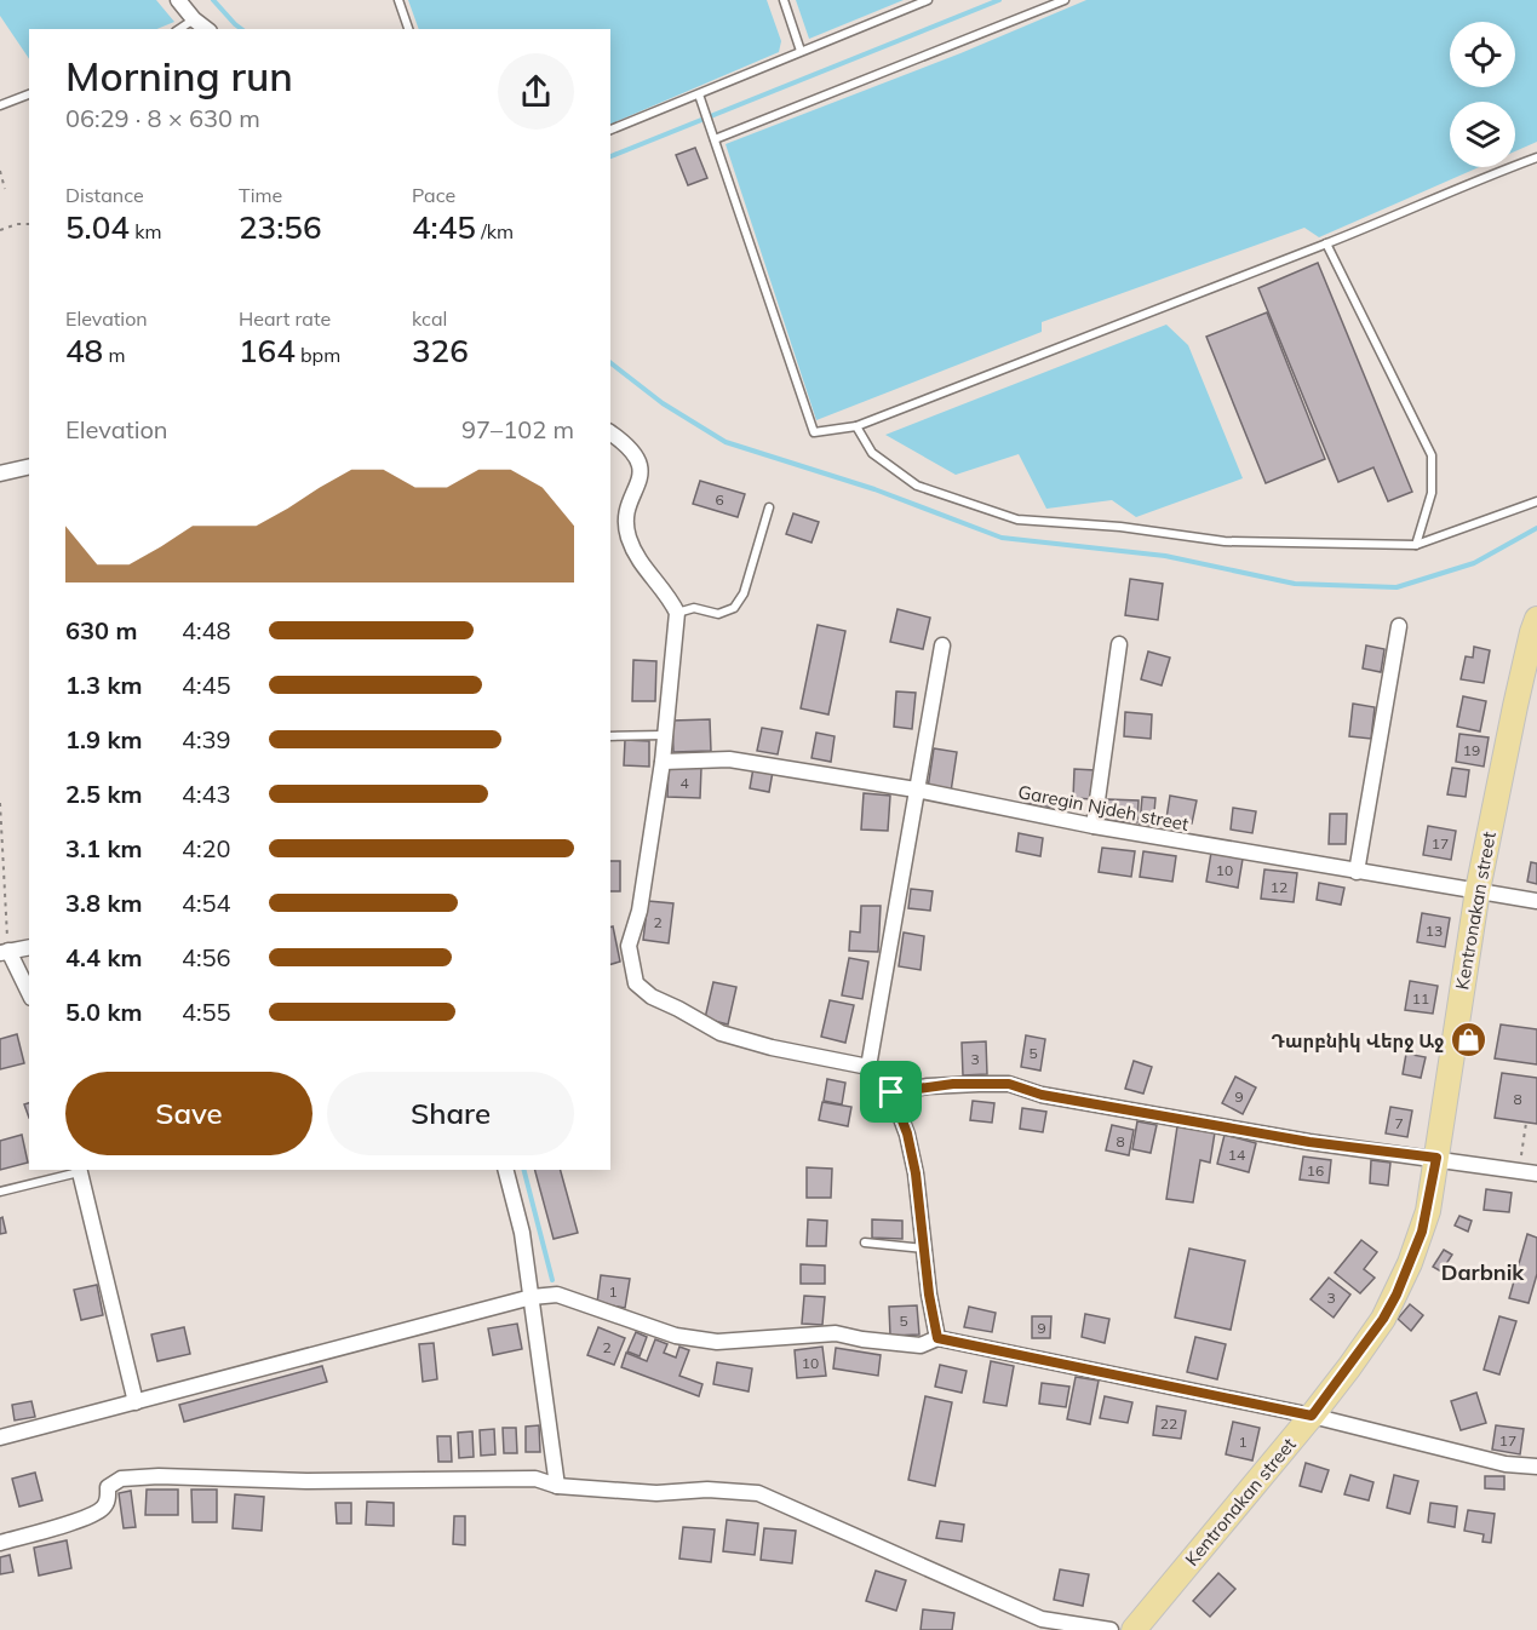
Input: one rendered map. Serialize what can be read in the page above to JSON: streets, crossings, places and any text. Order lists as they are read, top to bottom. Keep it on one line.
{"streets":{"main road":["Kentronakan street"],"street":["Garegin Njdeh street"]},"crossings":[["Garegin Njdeh street","Kentronakan street"]],"districts":["Darbnik"],"places":{"shop":["Դարբնիկ Վերջ Աջ"]},"house_numbers":["6","19","4","17","10","12","2","13","11","5","3","9","8","7","8","14","16","1","3","5","9","2","10","22","17","1"],"page":{"heading":["Morning run","06:29 · 8 × 630 m"],"stats":[["Distance","5.04 km"],["Time","23:56"],["Pace","4:45 /km"],["Elevation","48 m"],["Heart rate","164 bpm"],["kcal","326"]],"chart":["Elevation","97–102 m"],"list":[{"name":"630 m","note":"4:48"},{"name":"1.3 km","note":"4:45"},{"name":"1.9 km","note":"4:39"},{"name":"2.5 km","note":"4:43"},{"name":"3.1 km","note":"4:20"},{"name":"3.8 km","note":"4:54"},{"name":"4.4 km","note":"4:56"},{"name":"5.0 km","note":"4:55"}],"buttons":["Save","Share"]}}
